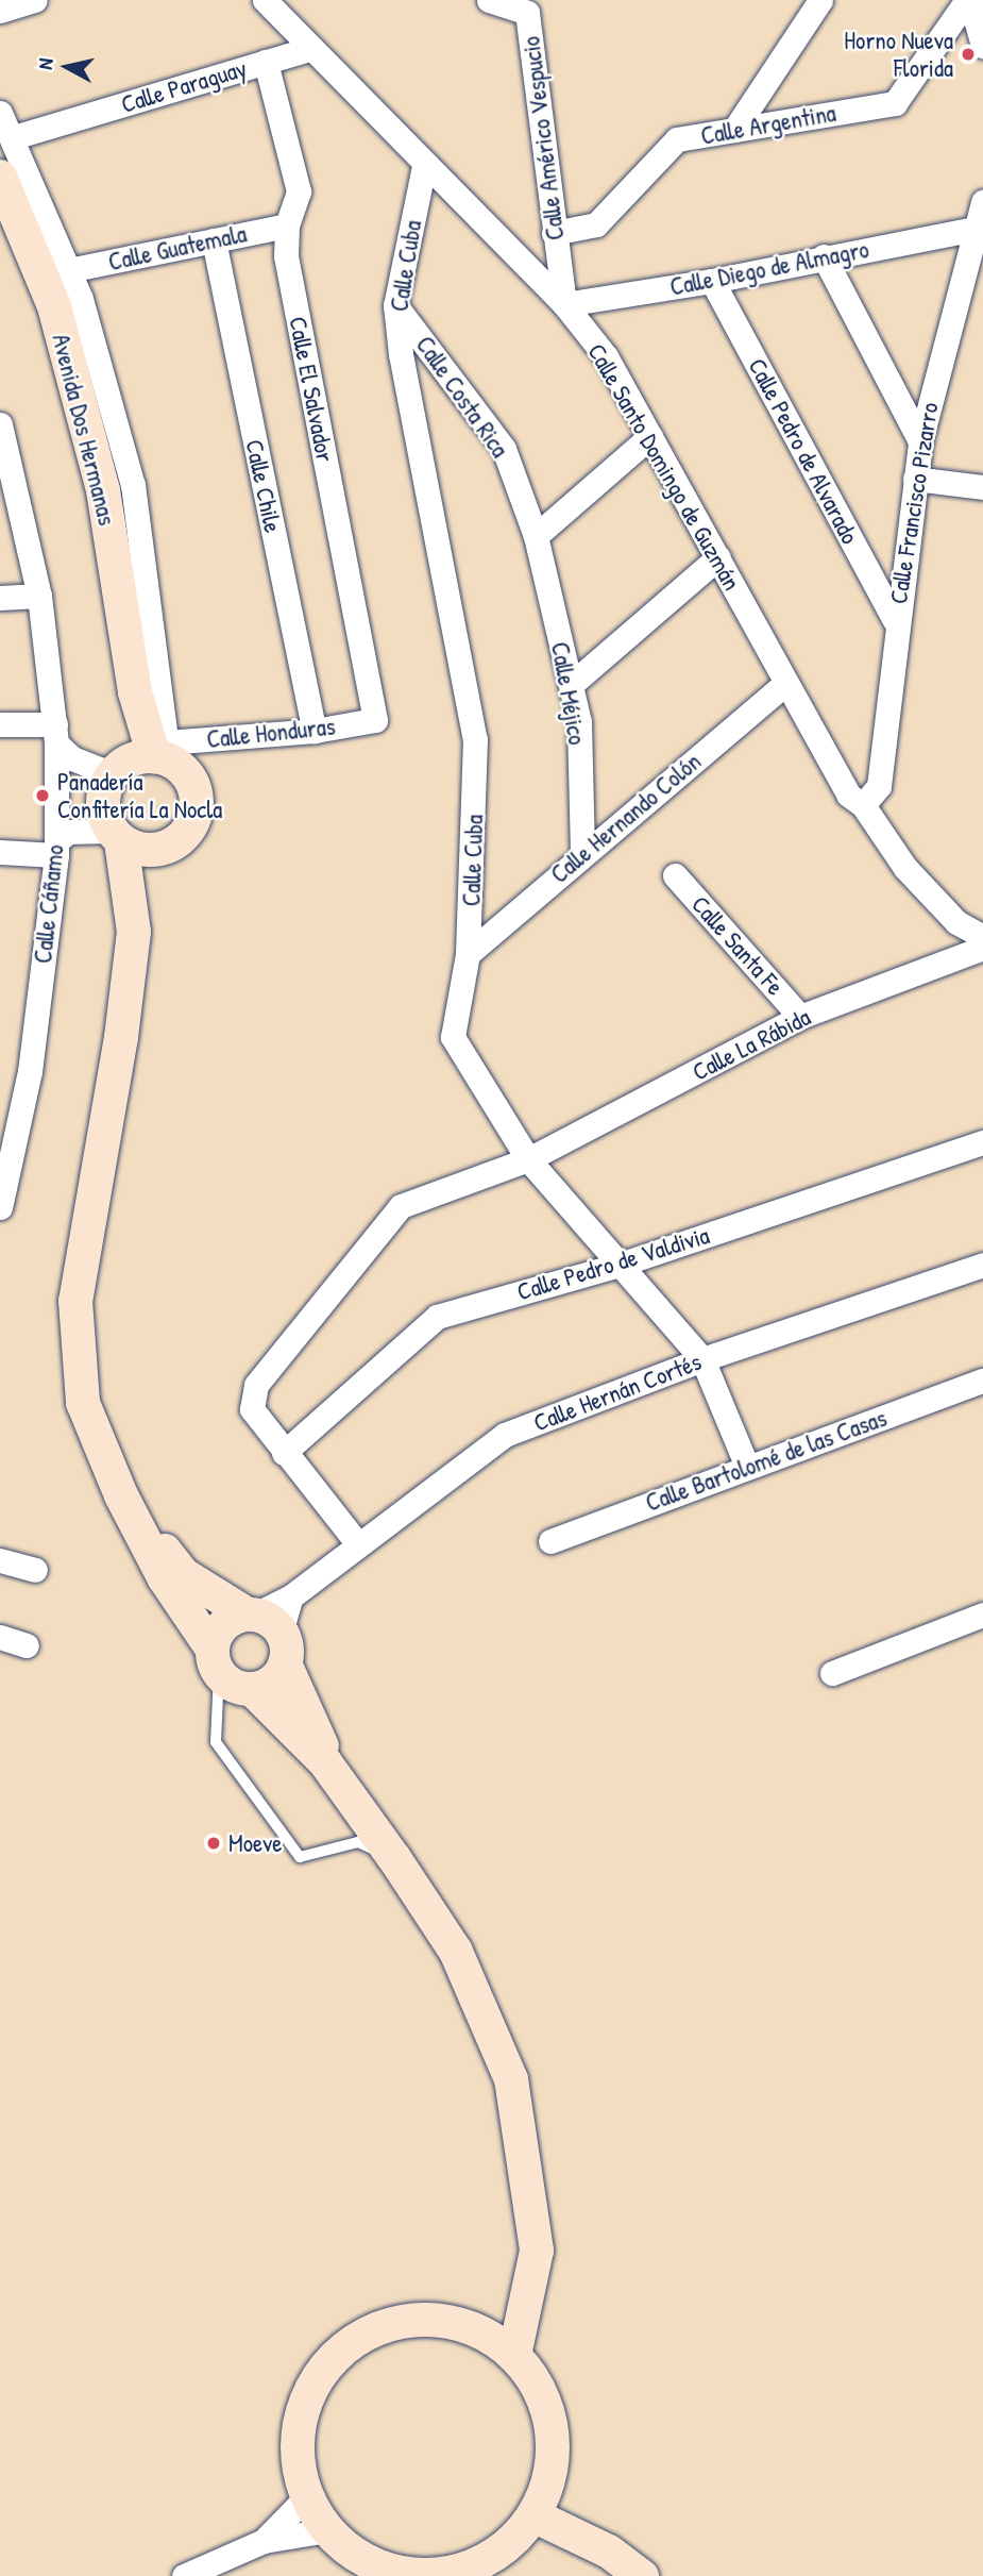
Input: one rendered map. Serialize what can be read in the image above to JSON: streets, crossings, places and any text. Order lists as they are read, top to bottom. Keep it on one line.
{"streets":{"main road":["Avenida Dos Hermanas"],"street":["Calle Paraguay","Calle Argentina","Calle Américo Vespucio","Calle Guatemala","Calle Cuba","Calle Diego de Almagro","Calle El Salvador","Calle Costa Rica","Calle Pedro de Alvarado","Calle Santo Domingo de Guzmán","Calle Chile","Calle Francisco Pizarro","Calle Méjico","Calle Honduras","Calle Hernando Colón","Calle Cáñamo","Calle Santa Fe","Calle La Rábida","Calle Pedro de Valdivia","Calle Hernán Cortés","Calle Bartolomé de las Casas"]},"crossings":[["Calle Paraguay","Calle El Salvador"],["Calle Paraguay","Calle Santo Domingo de Guzmán"],["Calle Argentina","Calle Américo Vespucio"],["Calle Américo Vespucio","Calle Diego de Almagro"],["Calle Américo Vespucio","Calle Santo Domingo de Guzmán"],["Calle Guatemala","Calle El Salvador"],["Calle Guatemala","Calle Chile"],["Calle Cuba","Calle Costa Rica"],["Calle Cuba","Calle Santo Domingo de Guzmán"],["Calle Cuba","Calle Hernando Colón"],["Calle Cuba","Calle La Rábida"],["Calle Cuba","Calle Pedro de Valdivia"],["Calle Cuba","Calle Hernán Cortés"],["Calle Cuba","Calle Bartolomé de las Casas"],["Calle Diego de Almagro","Calle Pedro de Alvarado"],["Calle Diego de Almagro","Calle Santo Domingo de Guzmán"],["Calle Diego de Almagro","Calle Francisco Pizarro"],["Calle El Salvador","Calle Honduras"],["Calle Costa Rica","Calle Méjico"],["Avenida Dos Hermanas","Calle Honduras"],["Calle Pedro de Alvarado","Calle Francisco Pizarro"],["Calle Santo Domingo de Guzmán","Calle Francisco Pizarro"],["Calle Santo Domingo de Guzmán","Calle Hernando Colón"],["Calle Chile","Calle Honduras"],["Calle Méjico","Calle Hernando Colón"],["Calle Santa Fe","Calle La Rábida"],["Calle La Rábida","Calle Pedro de Valdivia"],["Calle La Rábida","Calle Hernán Cortés"]],"places":["Horno Nueva Florida","Panadería Confitería La Nocla","Moeve"],"north":"left"}
